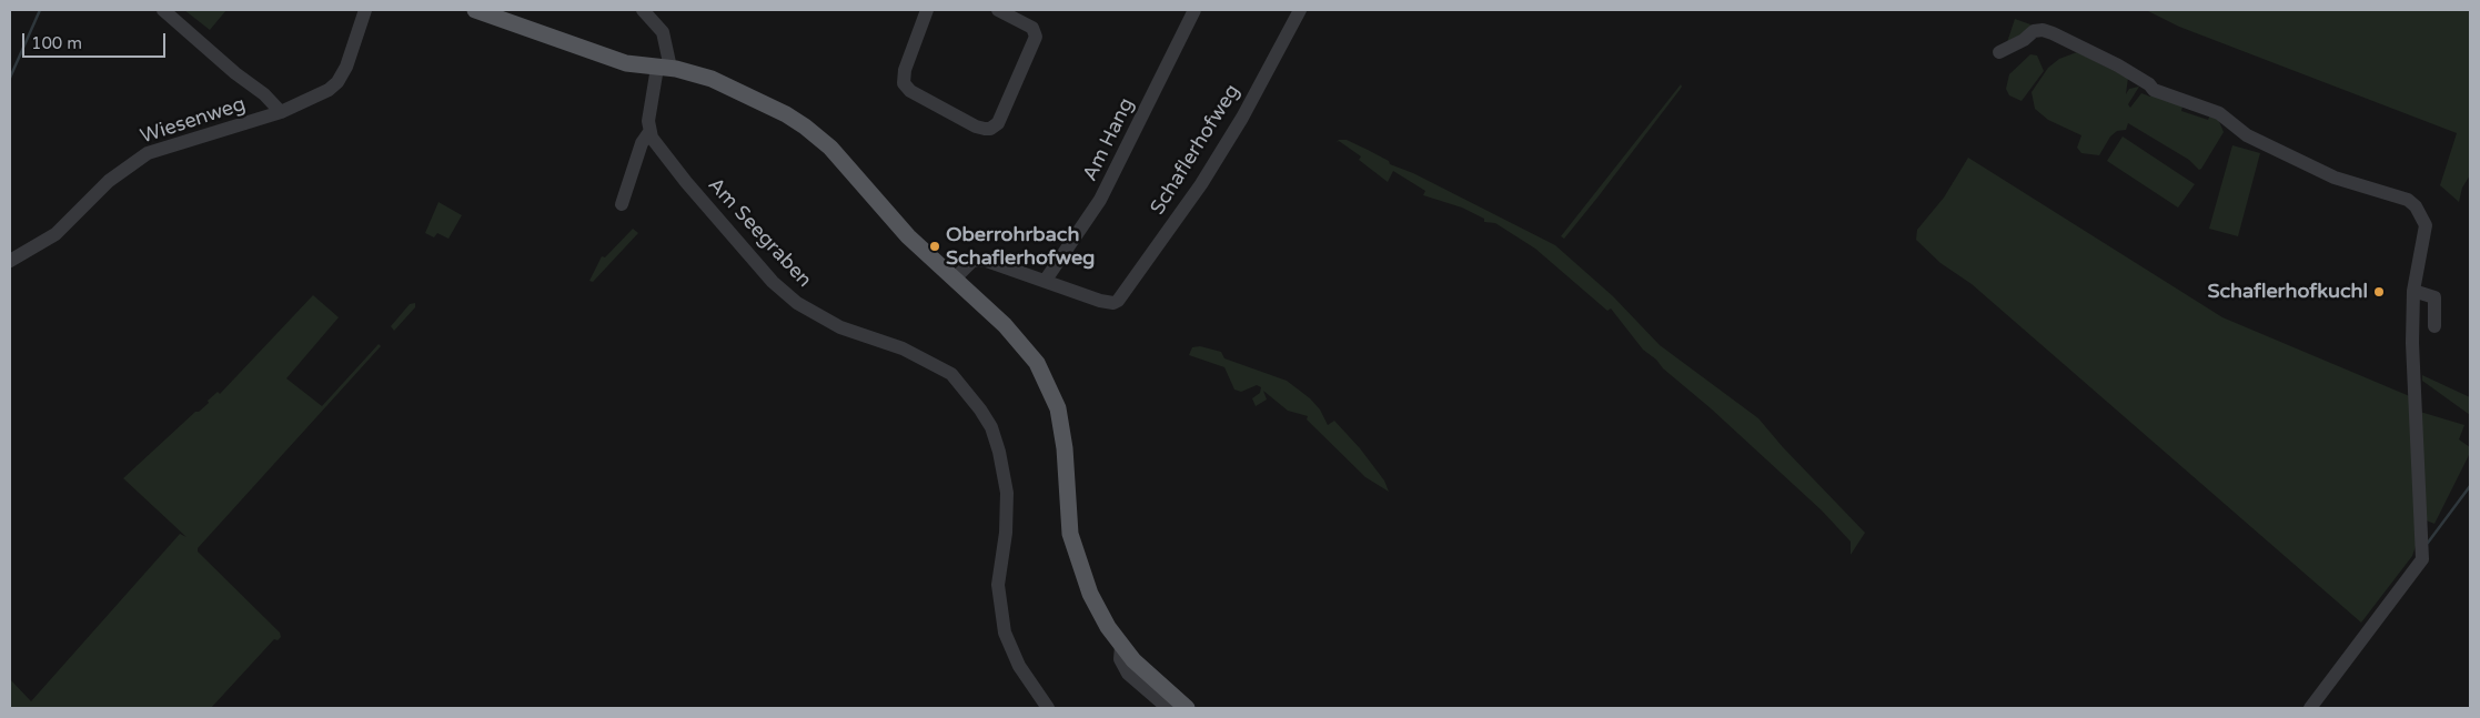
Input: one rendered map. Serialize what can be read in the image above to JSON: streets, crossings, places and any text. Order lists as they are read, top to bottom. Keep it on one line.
{"streets":{"street":["Wiesenweg","Am Hang","Schaflerhofweg","Am Seegraben"]},"crossings":[["Am Hang","Schaflerhofweg"]],"places":["Oberrohrbach Schaflerhofweg","Schaflerhofkuchl"],"scale_bar":"100 m"}
